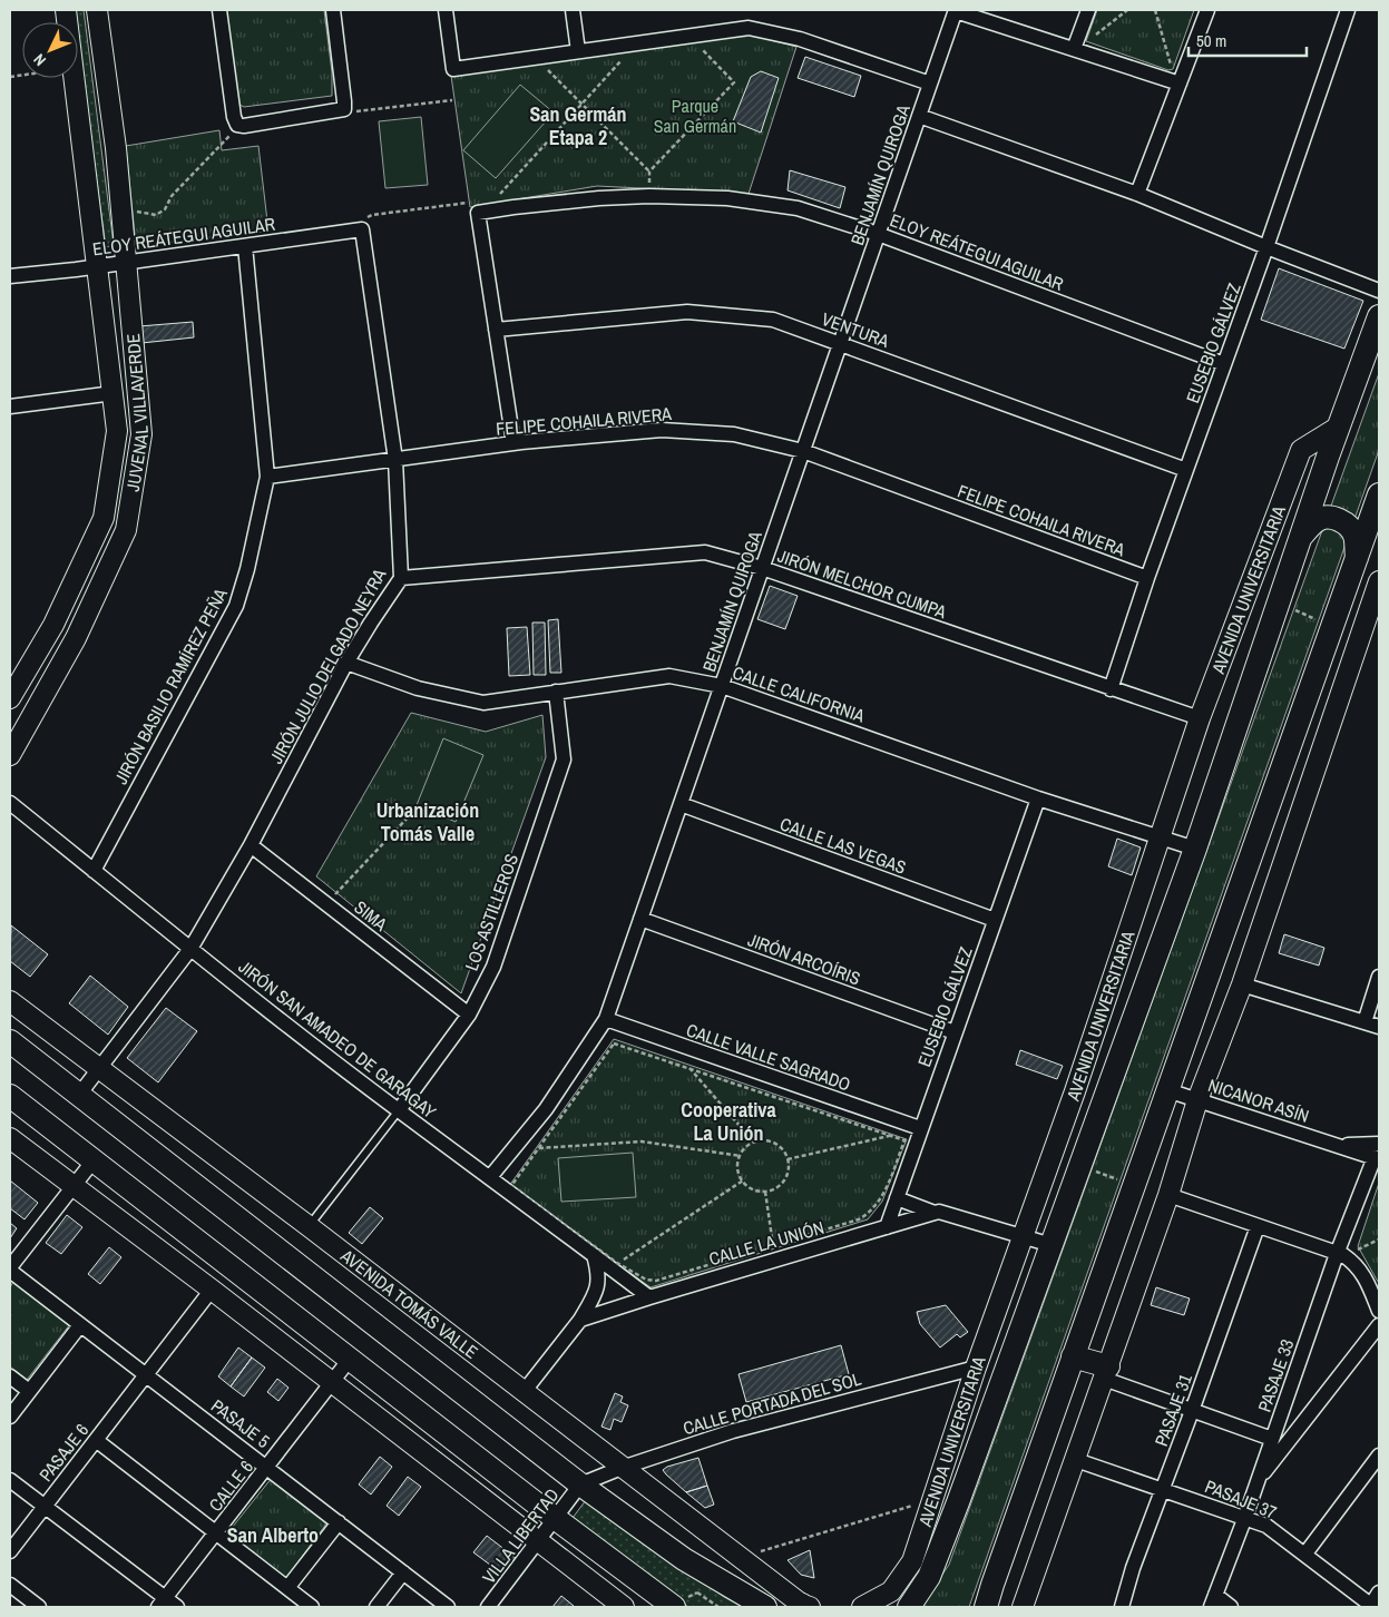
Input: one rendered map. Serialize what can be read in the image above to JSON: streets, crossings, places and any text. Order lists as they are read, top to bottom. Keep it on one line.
{"streets":{"main road":["JUVENAL VILLAVERDE","AVENIDA UNIVERSITARIA","AVENIDA TOMÁS VALLE"],"street":["BENJAMÍN QUIROGA","ELOY REÁTEGUI AGUILAR","VENTURA","EUSEBIO GÁLVEZ","FELIPE COHAILA RIVERA","JIRÓN MELCHOR CUMPA","JIRÓN JULIO DELGADO NEYRA","JIRÓN BASILIO RAMÍREZ PEÑA","CALLE CALIFORNIA","CALLE LAS VEGAS","LOS ASTILLEROS","SIMA","JIRÓN ARCOÍRIS","JIRÓN SAN AMADEO DE GARAGAY","CALLE VALLE SAGRADO","NICANOR ASÍN","CALLE LA UNIÓN","PASAJE 33","CALLE PORTADA DEL SOL","PASAJE 31","PASAJE 5","PASAJE 6","CALLE 6","PASAJE 37","VILLA LIBERTAD"]},"crossings":[["BENJAMÍN QUIROGA","ELOY REÁTEGUI AGUILAR"],["BENJAMÍN QUIROGA","VENTURA"],["BENJAMÍN QUIROGA","FELIPE COHAILA RIVERA"],["BENJAMÍN QUIROGA","JIRÓN MELCHOR CUMPA"],["BENJAMÍN QUIROGA","CALLE CALIFORNIA"],["BENJAMÍN QUIROGA","CALLE LAS VEGAS"],["BENJAMÍN QUIROGA","JIRÓN ARCOÍRIS"],["BENJAMÍN QUIROGA","JIRÓN SAN AMADEO DE GARAGAY"],["BENJAMÍN QUIROGA","CALLE VALLE SAGRADO"],["ELOY REÁTEGUI AGUILAR","EUSEBIO GÁLVEZ"],["ELOY REÁTEGUI AGUILAR","JUVENAL VILLAVERDE"],["ELOY REÁTEGUI AGUILAR","JIRÓN JULIO DELGADO NEYRA"],["ELOY REÁTEGUI AGUILAR","JIRÓN BASILIO RAMÍREZ PEÑA"],["VENTURA","EUSEBIO GÁLVEZ"],["EUSEBIO GÁLVEZ","FELIPE COHAILA RIVERA"],["EUSEBIO GÁLVEZ","JIRÓN MELCHOR CUMPA"],["EUSEBIO GÁLVEZ","CALLE CALIFORNIA"],["EUSEBIO GÁLVEZ","CALLE LAS VEGAS"],["EUSEBIO GÁLVEZ","JIRÓN ARCOÍRIS"],["EUSEBIO GÁLVEZ","CALLE VALLE SAGRADO"],["EUSEBIO GÁLVEZ","CALLE LA UNIÓN"],["FELIPE COHAILA RIVERA","JIRÓN JULIO DELGADO NEYRA"],["FELIPE COHAILA RIVERA","JIRÓN BASILIO RAMÍREZ PEÑA"],["JIRÓN MELCHOR CUMPA","AVENIDA UNIVERSITARIA"],["JIRÓN MELCHOR CUMPA","JIRÓN JULIO DELGADO NEYRA"],["AVENIDA UNIVERSITARIA","CALLE CALIFORNIA"],["AVENIDA UNIVERSITARIA","CALLE LA UNIÓN"],["AVENIDA UNIVERSITARIA","CALLE PORTADA DEL SOL"],["JIRÓN JULIO DELGADO NEYRA","CALLE CALIFORNIA"],["JIRÓN JULIO DELGADO NEYRA","SIMA"],["JIRÓN JULIO DELGADO NEYRA","JIRÓN SAN AMADEO DE GARAGAY"],["JIRÓN JULIO DELGADO NEYRA","AVENIDA TOMÁS VALLE"],["JIRÓN BASILIO RAMÍREZ PEÑA","JIRÓN SAN AMADEO DE GARAGAY"],["CALLE CALIFORNIA","LOS ASTILLEROS"],["LOS ASTILLEROS","SIMA"],["LOS ASTILLEROS","JIRÓN SAN AMADEO DE GARAGAY"],["LOS ASTILLEROS","AVENIDA TOMÁS VALLE"],["JIRÓN SAN AMADEO DE GARAGAY","CALLE LA UNIÓN"],["NICANOR ASÍN","PASAJE 33"],["AVENIDA TOMÁS VALLE","CALLE PORTADA DEL SOL"],["PASAJE 33","PASAJE 37"],["CALLE PORTADA DEL SOL","VILLA LIBERTAD"],["PASAJE 31","PASAJE 37"],["PASAJE 5","PASAJE 6"],["PASAJE 5","CALLE 6"]],"districts":["San Germán Etapa 2","Urbanización Tomás Valle","Cooperativa La Unión","San Alberto"],"parks":["Parque San Germán"],"scale_bar":"50 m","north":"bottom left"}
